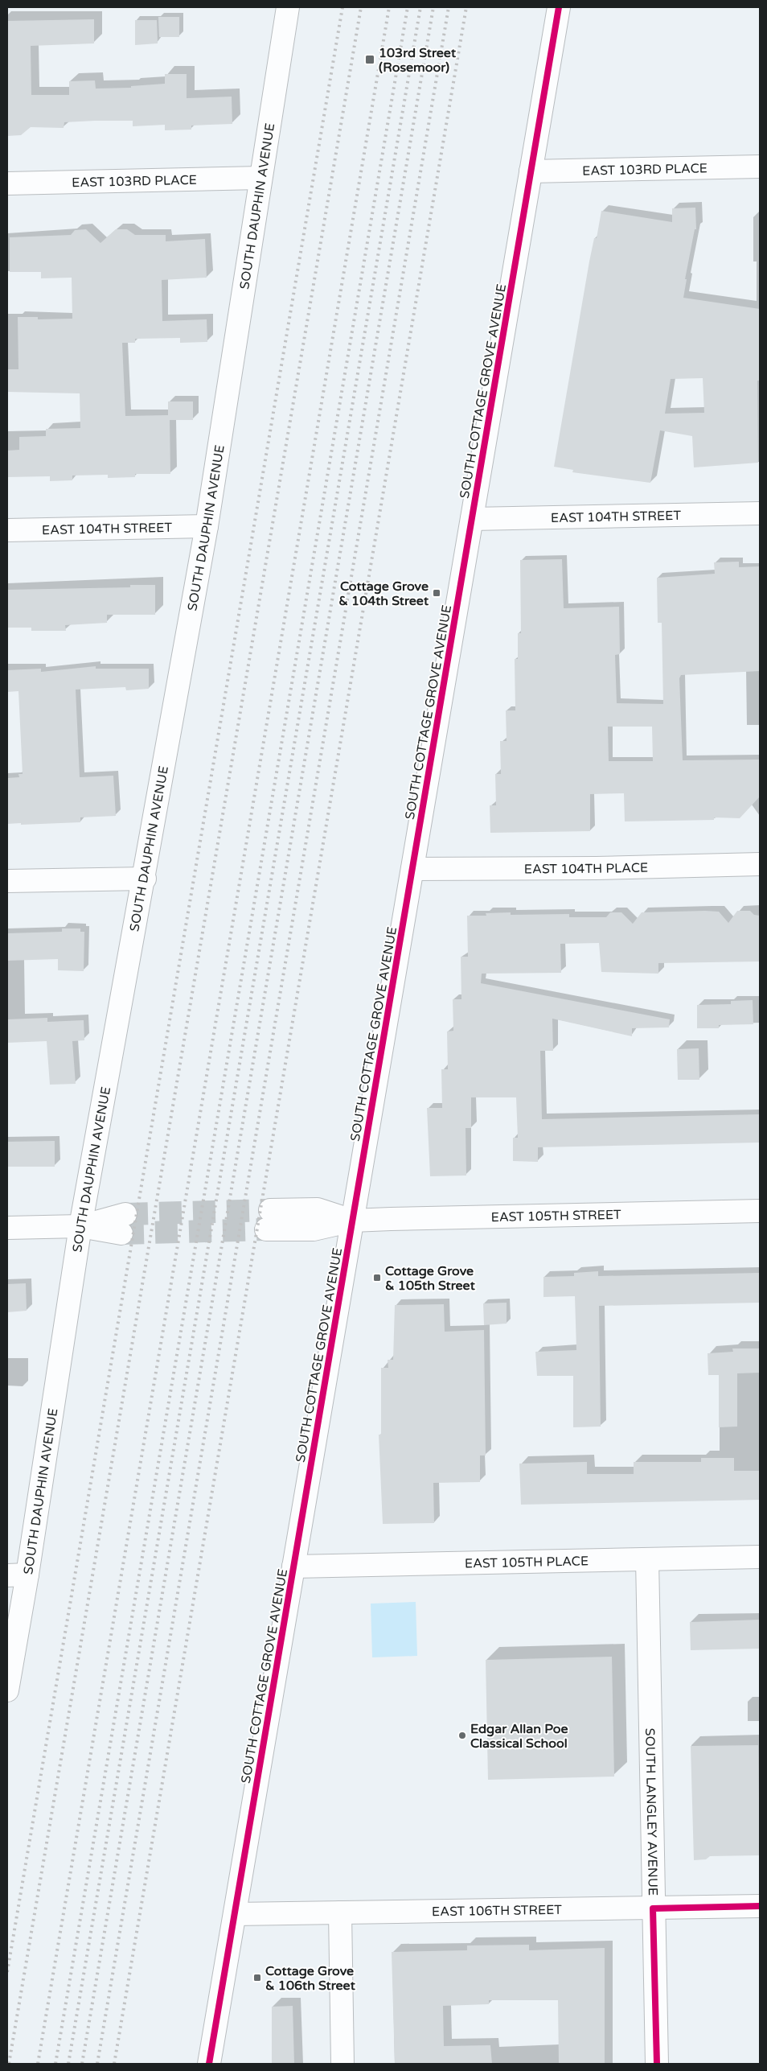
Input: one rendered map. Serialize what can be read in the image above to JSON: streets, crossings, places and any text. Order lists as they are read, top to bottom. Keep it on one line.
{"streets":{"street":["EAST 103RD PLACE","SOUTH DAUPHIN AVENUE","SOUTH COTTAGE GROVE AVENUE","EAST 104TH STREET","EAST 104TH PLACE","EAST 105TH STREET","EAST 105TH PLACE","SOUTH LANGLEY AVENUE","EAST 106TH STREET"]},"crossings":[["EAST 103RD PLACE","SOUTH DAUPHIN AVENUE"],["EAST 103RD PLACE","SOUTH COTTAGE GROVE AVENUE"],["SOUTH DAUPHIN AVENUE","EAST 104TH STREET"],["SOUTH COTTAGE GROVE AVENUE","EAST 104TH STREET"],["SOUTH COTTAGE GROVE AVENUE","EAST 104TH PLACE"],["SOUTH COTTAGE GROVE AVENUE","EAST 105TH STREET"],["SOUTH COTTAGE GROVE AVENUE","EAST 105TH PLACE"],["SOUTH COTTAGE GROVE AVENUE","EAST 106TH STREET"],["EAST 105TH PLACE","SOUTH LANGLEY AVENUE"],["SOUTH LANGLEY AVENUE","EAST 106TH STREET"]],"places":{"transit":["103rd Street (Rosemoor)","Cottage Grove & 104th Street","Cottage Grove & 105th Street","Cottage Grove & 106th Street"],"other":["Edgar Allan Poe Classical School"]}}
